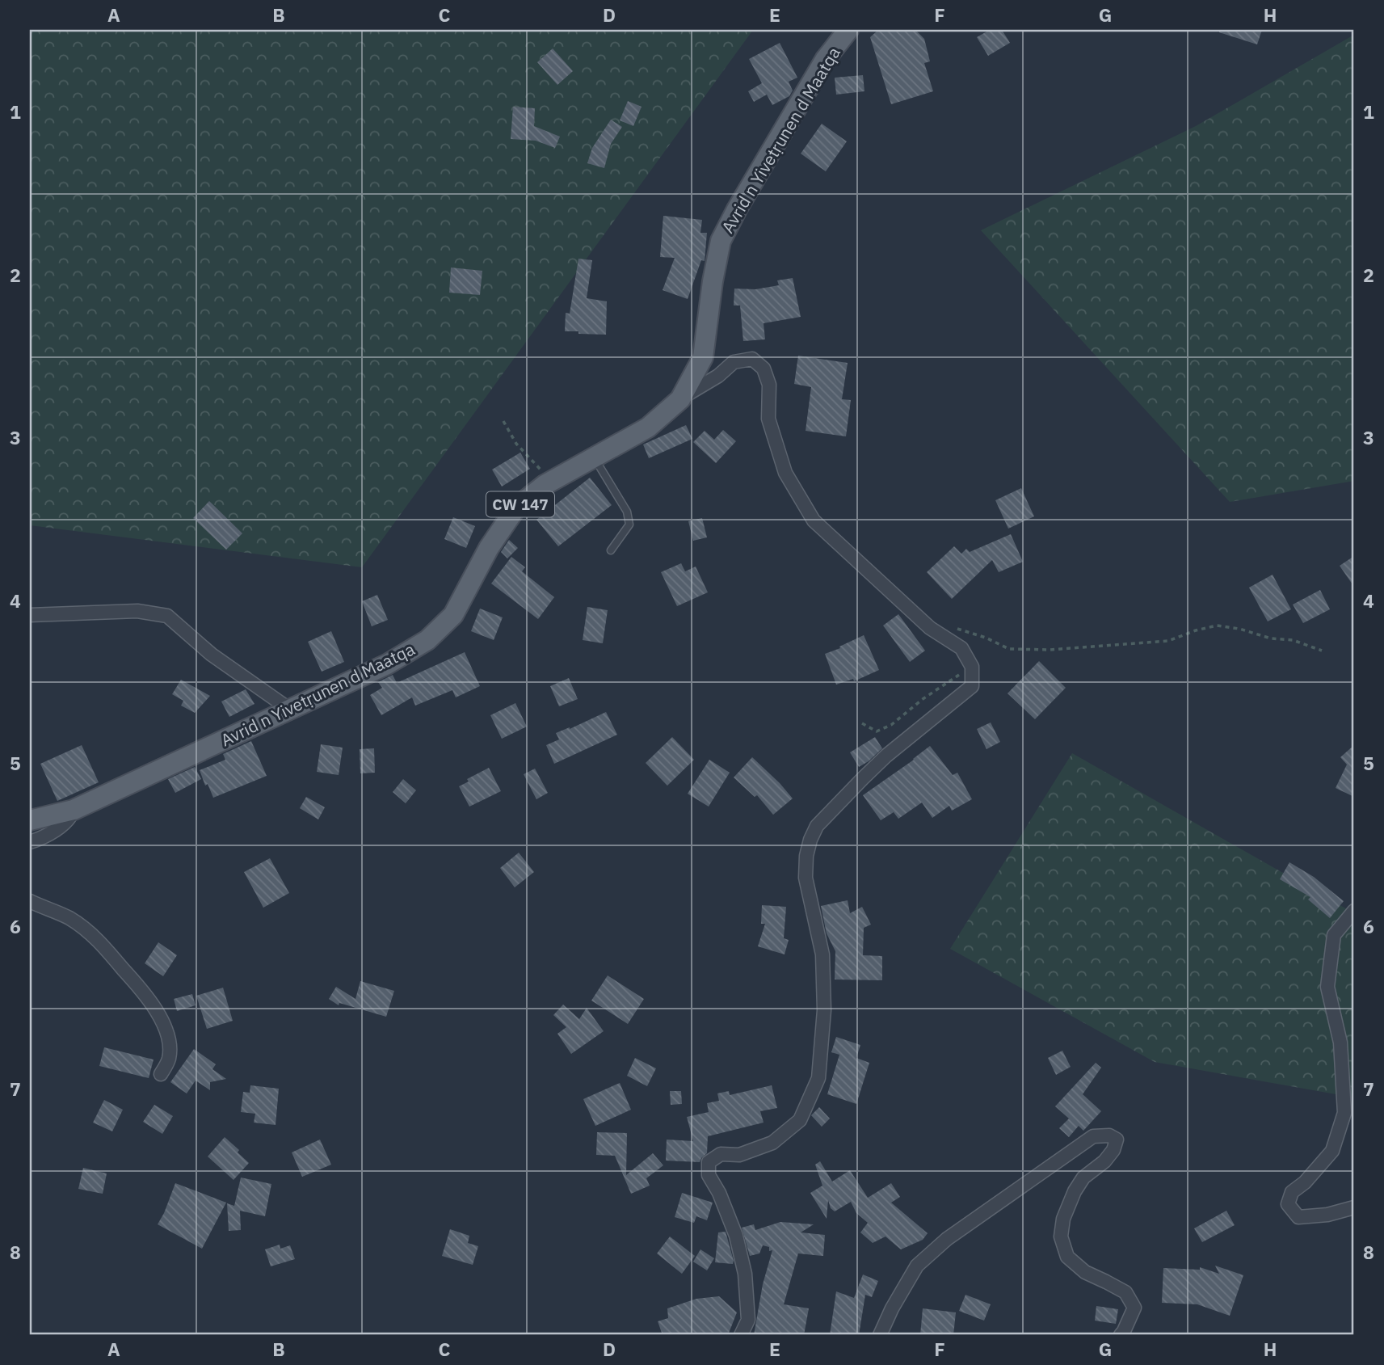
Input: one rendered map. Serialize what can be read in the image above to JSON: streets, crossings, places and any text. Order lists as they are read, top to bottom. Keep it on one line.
{"streets":{"main road":["Avrid n Yivetṛunen d Maatqa","CW 147"]},"grid":{"columns":["A","B","C","D","E","F","G","H"],"rows":["1","2","3","4","5","6","7","8"]}}
